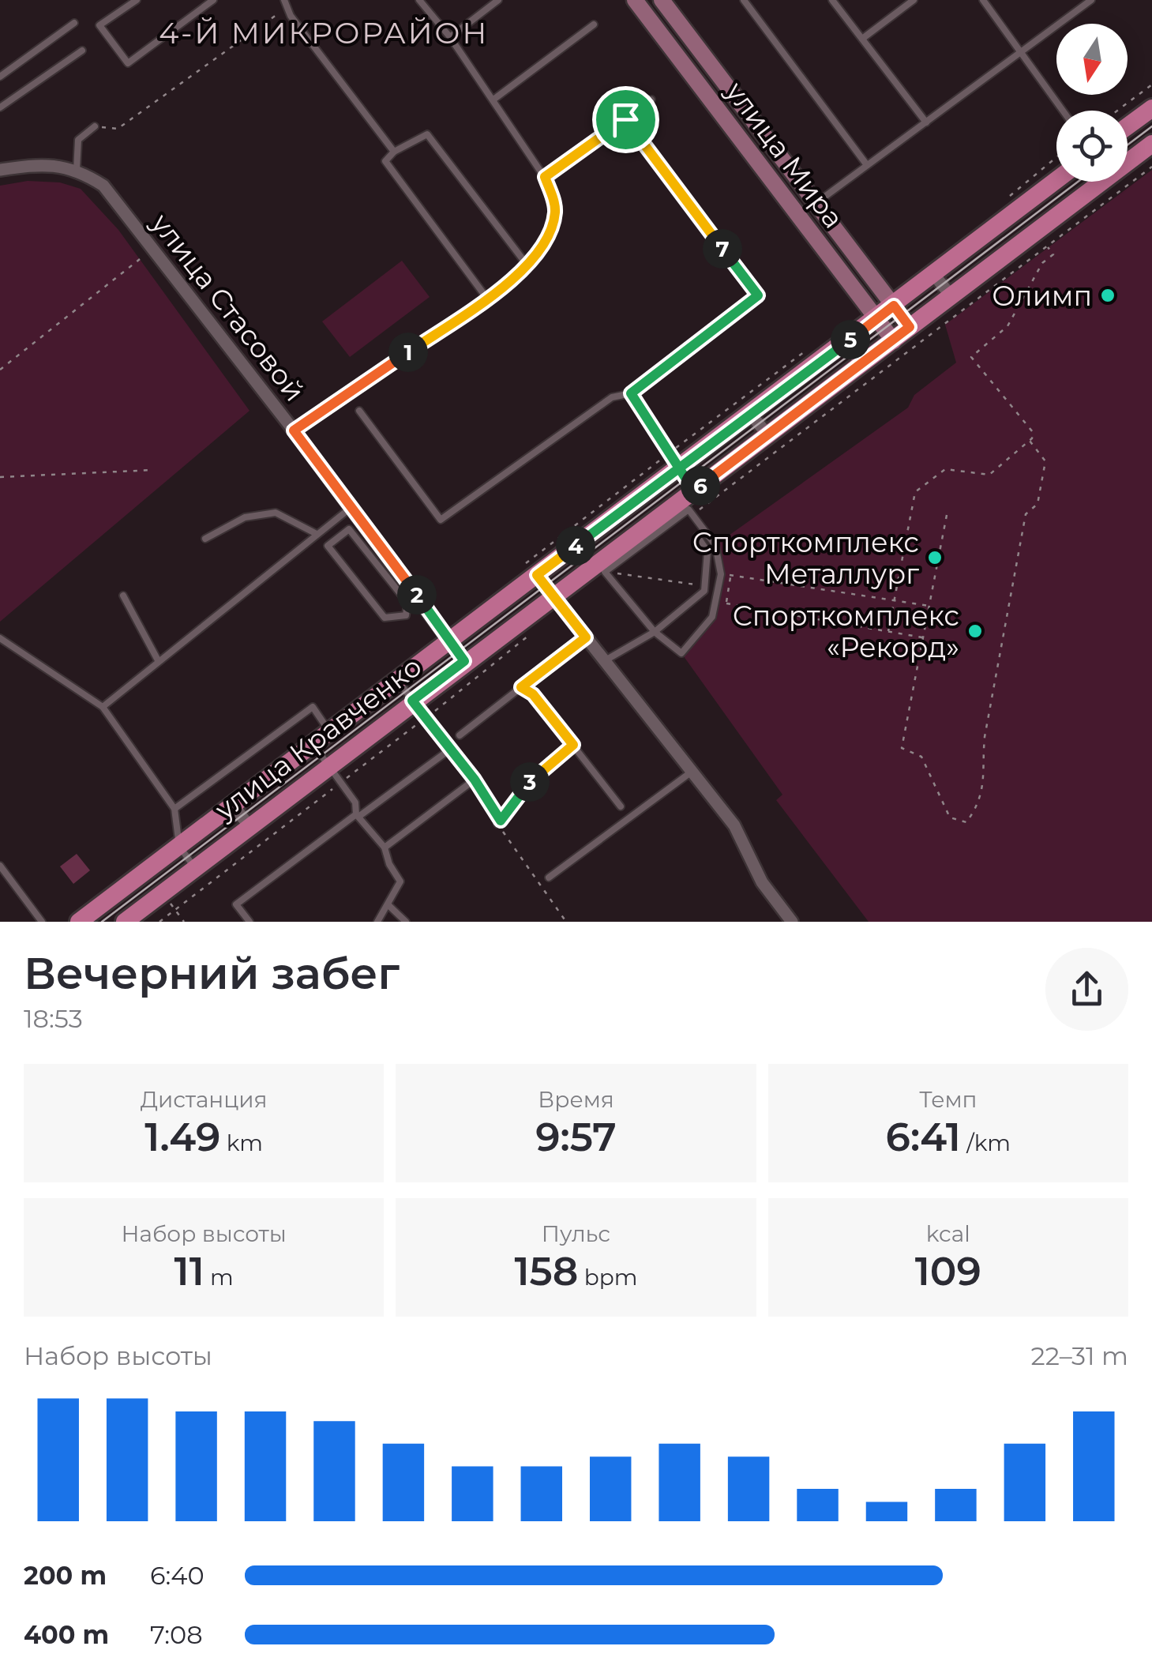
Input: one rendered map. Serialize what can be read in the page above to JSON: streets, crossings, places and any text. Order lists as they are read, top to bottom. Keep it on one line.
{"streets":{"main road":["улица Кравченко"],"street":["улица Мира","улица Стасовой"]},"crossings":[["улица Мира","улица Кравченко"],["улица Стасовой","улица Кравченко"]],"districts":["4-Й МИКРОРАЙОН"],"places":["Олимп","Спорткомплекс Металлург","Спорткомплекс «Рекорд»"],"north":"bottom","page":{"pins":["7","5","1","6","4","2","3"],"heading":["Вечерний забег","18:53"],"stats":[["Дистанция","1.49 km"],["Время","9:57"],["Темп","6:41 /km"],["Набор высоты","11 m"],["Пульс","158 bpm"],["kcal","109"]],"chart":["Набор высоты","22–31 m"],"list":[{"name":"200 m","note":"6:40"},{"name":"400 m","note":"7:08"}]}}
